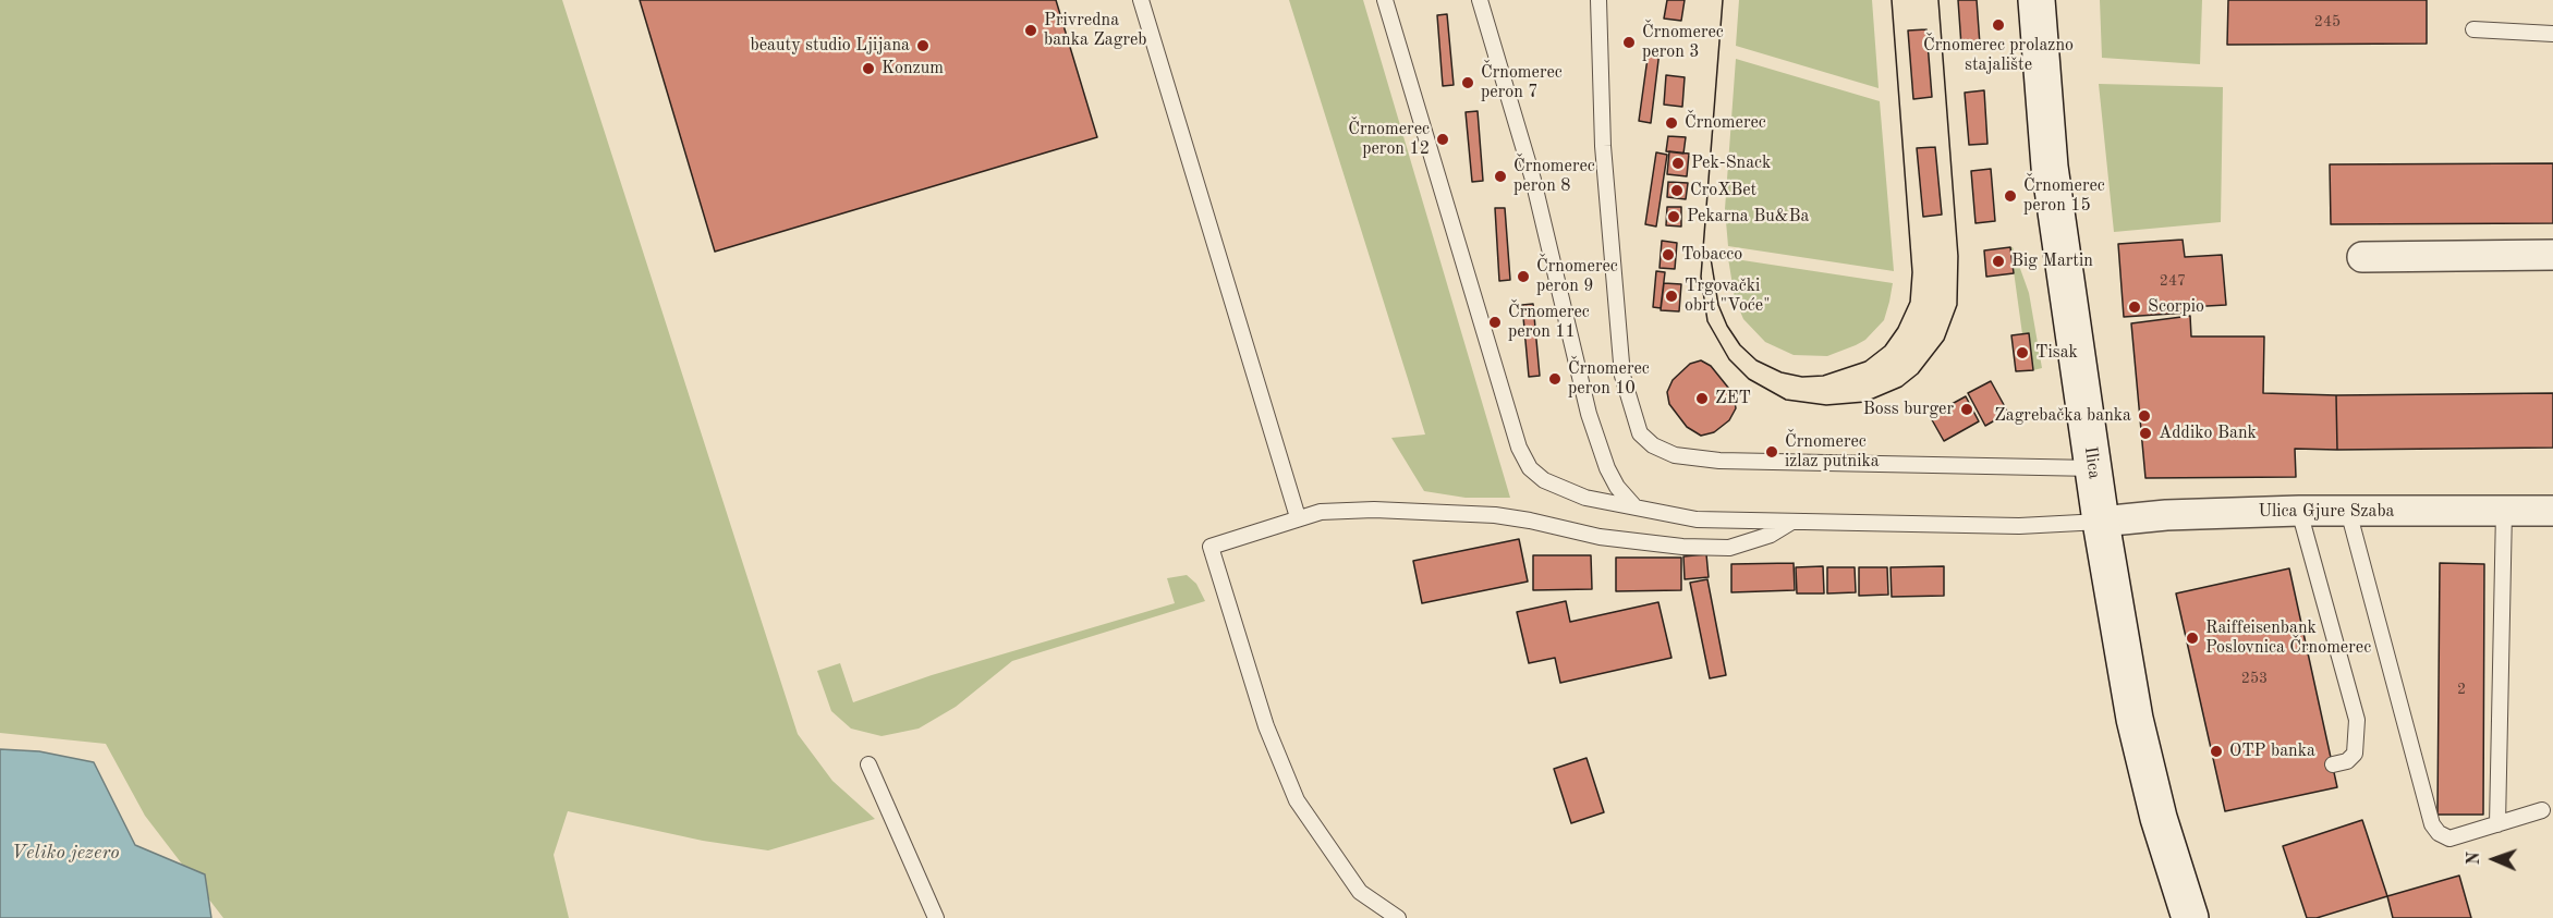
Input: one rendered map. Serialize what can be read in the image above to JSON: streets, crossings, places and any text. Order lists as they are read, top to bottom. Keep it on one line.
{"streets":{"main road":["Ilica"],"street":["Ulica Gjure Szaba"]},"crossings":[["Ilica","Ulica Gjure Szaba"]],"water":["Veliko jezero"],"places":["Črnomerec prolazno stajalište","Privredna banka Zagreb","Črnomerec peron 3","beauty studio Ljijana","Konzum","Črnomerec peron 7","Črnomerec","Črnomerec peron 12","Pek-Snack","Črnomerec peron 8","CroXBet","Črnomerec peron 15","Pekarna Bu&Ba","Tobacco","Big Martin","Črnomerec peron 9","Trgovački obrt \"Voće\"","Scorpio","Črnomerec peron 11","Tisak","Črnomerec peron 10","ZET","Boss burger","Zagrebačka banka","Addiko Bank","Črnomerec izlaz putnika","Raiffeisenbank Poslovnica Črnomerec","OTP banka"],"house_numbers":["245","247","253","2"],"north":"left"}
